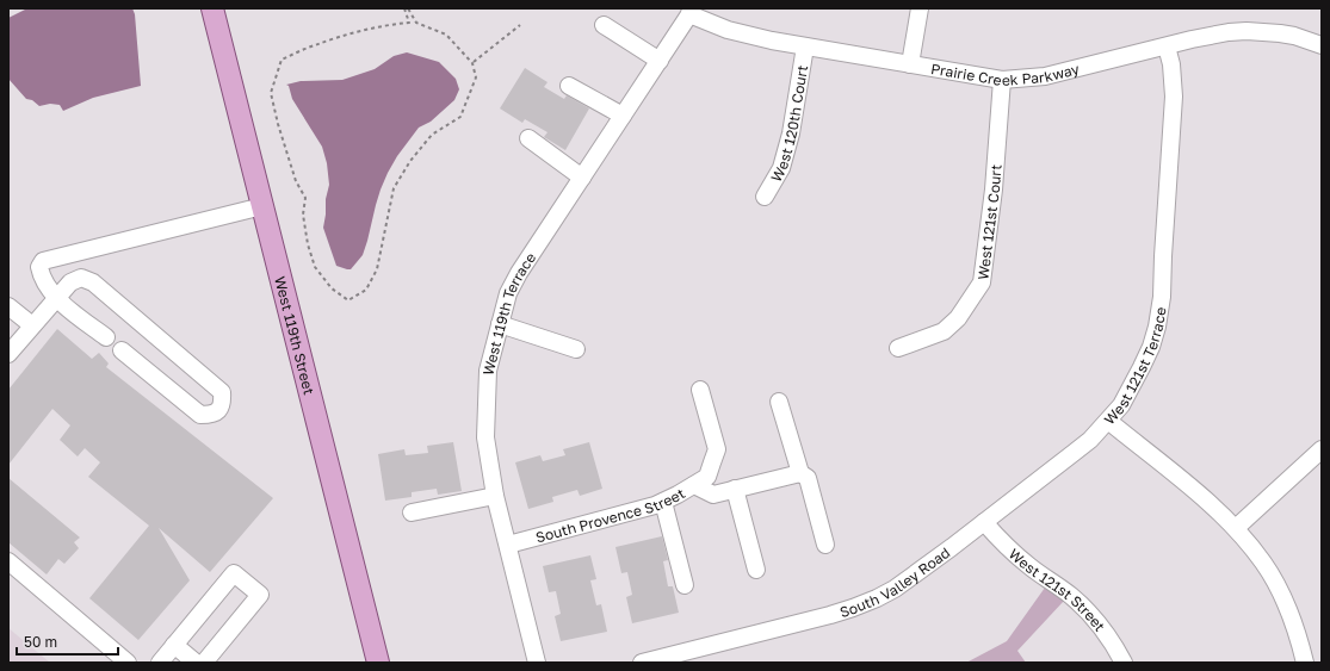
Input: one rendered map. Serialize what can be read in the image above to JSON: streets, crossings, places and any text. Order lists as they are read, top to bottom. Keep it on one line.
{"streets":{"main road":["West 119th Street"],"street":["Prairie Creek Parkway","West 120th Court","West 121st Court","West 119th Terrace","West 121st Terrace","South Provence Street","South Valley Road","West 121st Street"]},"crossings":[["Prairie Creek Parkway","West 120th Court"],["Prairie Creek Parkway","West 121st Court"],["Prairie Creek Parkway","West 119th Terrace"],["Prairie Creek Parkway","West 121st Terrace"],["West 119th Terrace","South Provence Street"],["West 121st Terrace","South Valley Road"],["South Valley Road","West 121st Street"]],"scale_bar":"50 m"}
